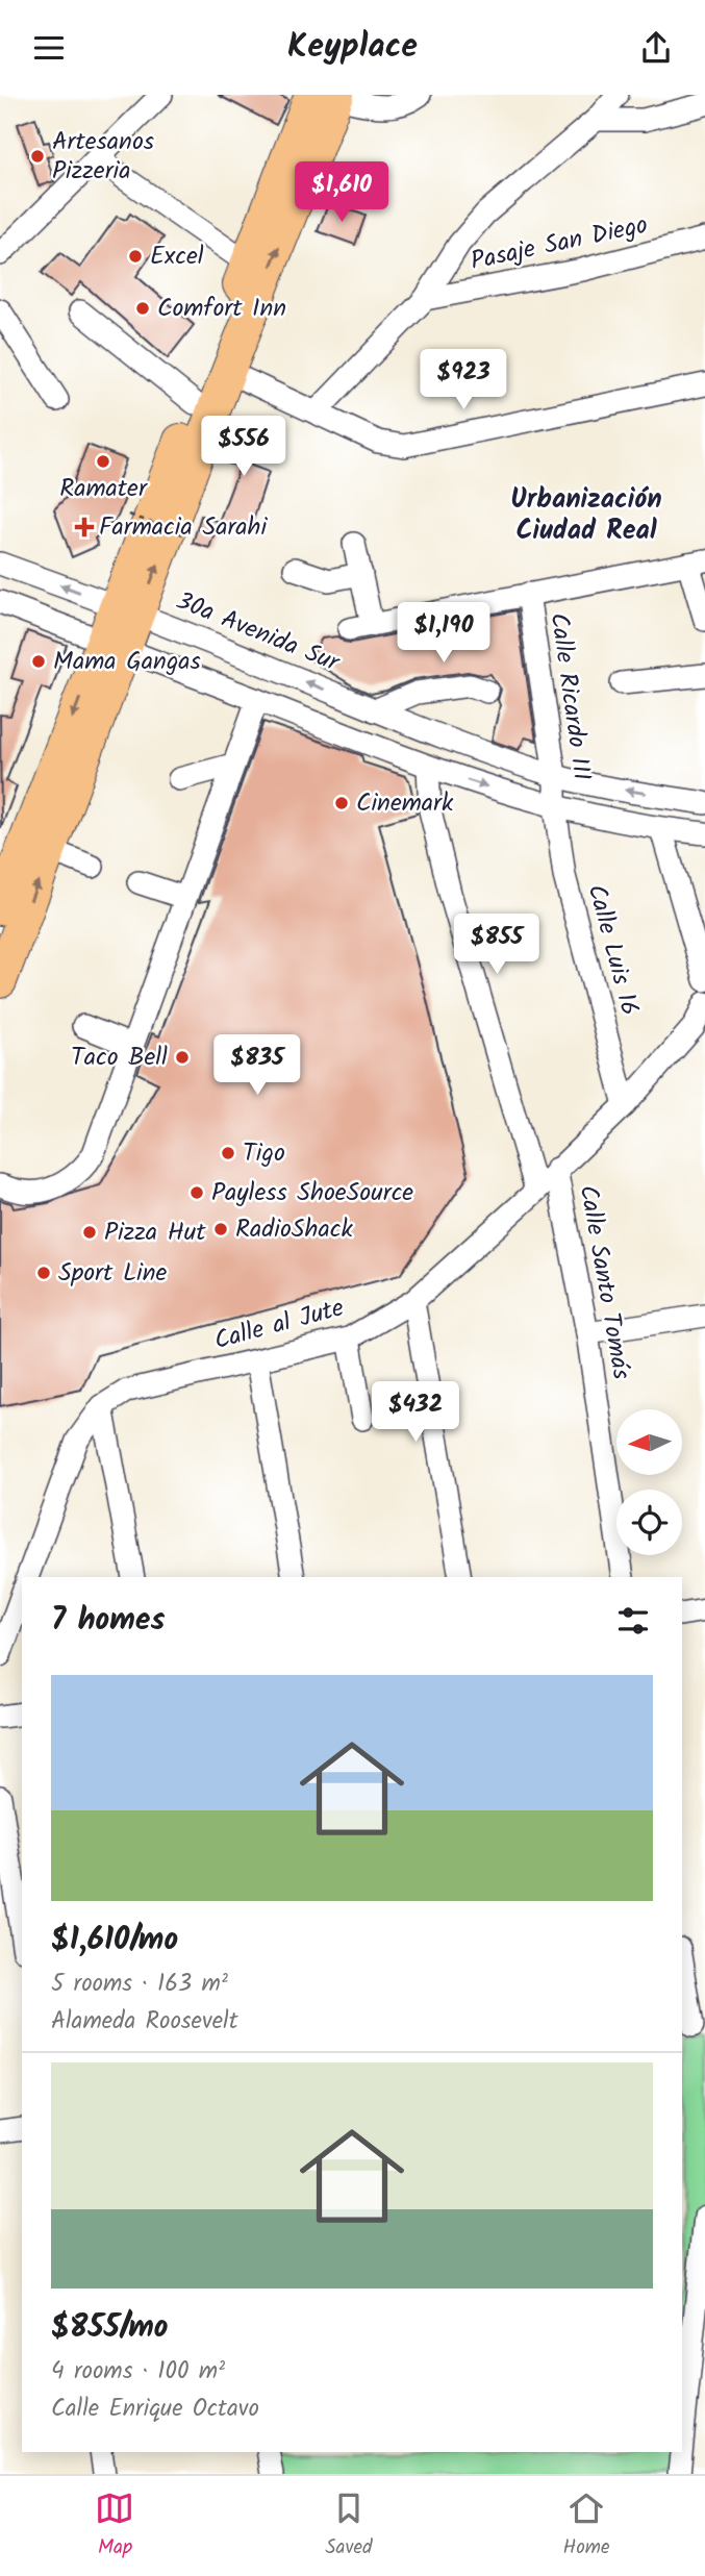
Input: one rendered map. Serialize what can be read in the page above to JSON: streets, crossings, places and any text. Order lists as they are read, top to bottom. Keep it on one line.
{"streets":{"street":["Pasaje San Diego","30a Avenida Sur","Calle Ricardo III","Calle Luis 16","Calle Santo Tomás","Calle al Jute"]},"crossings":[["30a Avenida Sur","Calle Ricardo III"],["Calle Ricardo III","Calle Luis 16"],["Calle Luis 16","Calle al Jute"],["Calle Santo Tomás","Calle al Jute"]],"districts":["Urbanización Ciudad Real"],"places":{"other":["Artesanos Pizzeria","Excel","Comfort Inn","Ramater","Mama Gangas","Cinemark","Taco Bell","Tigo","Payless ShoeSource","RadioShack","Pizza Hut","Sport Line"],"health":["Farmacia Sarahi"]},"north":"left","page":{"header":"Keyplace","price":["$1,610","$923","$556","$1,190","$855","$835","$432"],"heading":"7 homes","list":[{"name":"$1,610/mo","note":"5 rooms · 163 m² · Alameda Roosevelt"},{"name":"$855/mo","note":"4 rooms · 100 m² · Calle Enrique Octavo"}],"tabs":["Map","Saved","Home"]}}
